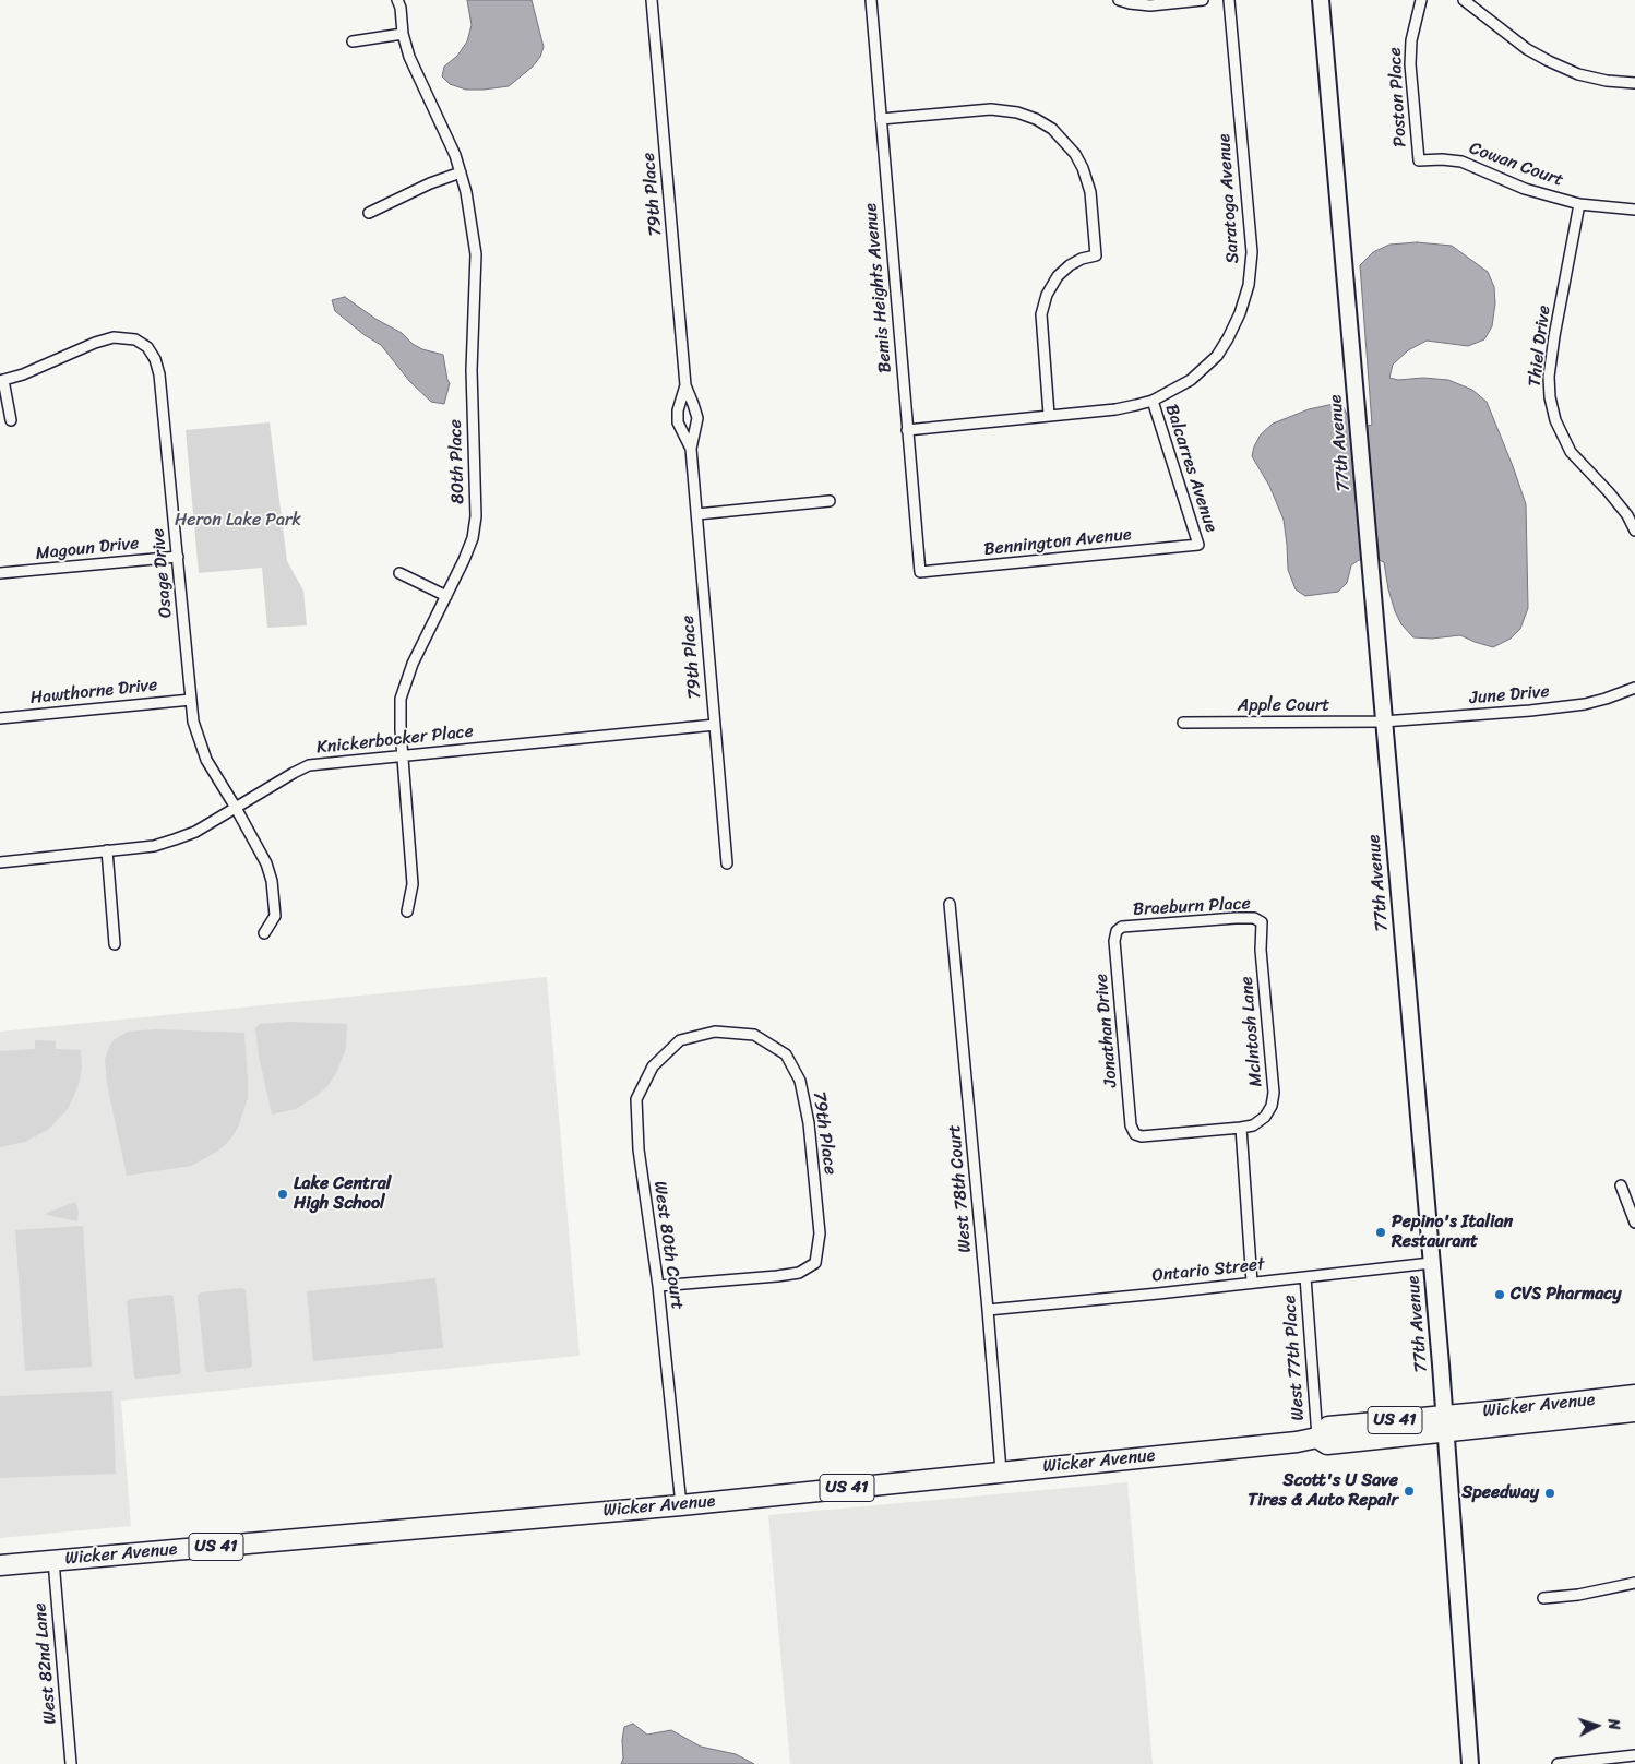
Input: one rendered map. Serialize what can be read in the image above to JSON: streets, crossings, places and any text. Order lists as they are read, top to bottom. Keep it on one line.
{"streets":{"highway":["Wicker Avenue","US 41"],"street":["Poston Place","Cowan Court","79th Place","Saratoga Avenue","Bemis Heights Avenue","Thiel Drive","77th Avenue","80th Place","Balcarres Avenue","Bennington Avenue","Magoun Drive","Osage Drive","Hawthorne Drive","June Drive","Apple Court","Knickerbocker Place","Braeburn Place","Jonathan Drive","Mclntosh Lane","West 78th Court","West 80th Court","Ontario Street","West 77th Place","West 82nd Lane"]},"crossings":[["Poston Place","Cowan Court"],["Cowan Court","Thiel Drive"],["79th Place","Knickerbocker Place"],["79th Place","West 80th Court"],["Saratoga Avenue","Bemis Heights Avenue"],["Saratoga Avenue","Balcarres Avenue"],["Bemis Heights Avenue","Bennington Avenue"],["77th Avenue","June Drive"],["77th Avenue","Apple Court"],["77th Avenue","Ontario Street"],["77th Avenue","Wicker Avenue"],["80th Place","Knickerbocker Place"],["Balcarres Avenue","Bennington Avenue"],["Magoun Drive","Osage Drive"],["Osage Drive","Hawthorne Drive"],["Osage Drive","Knickerbocker Place"],["June Drive","Apple Court"],["Braeburn Place","Jonathan Drive"],["Braeburn Place","Mclntosh Lane"],["Jonathan Drive","Mclntosh Lane"],["West 78th Court","Ontario Street"],["West 78th Court","Wicker Avenue"],["West 80th Court","Wicker Avenue"],["Ontario Street","West 77th Place"],["West 77th Place","Wicker Avenue"],["Wicker Avenue","West 82nd Lane"]],"parks":["Heron Lake Park"],"places":["Lake Central High School","Pepino's Italian Restaurant","CVS Pharmacy","Scott's U Save Tires & Auto Repair","Speedway"],"north":"right"}
